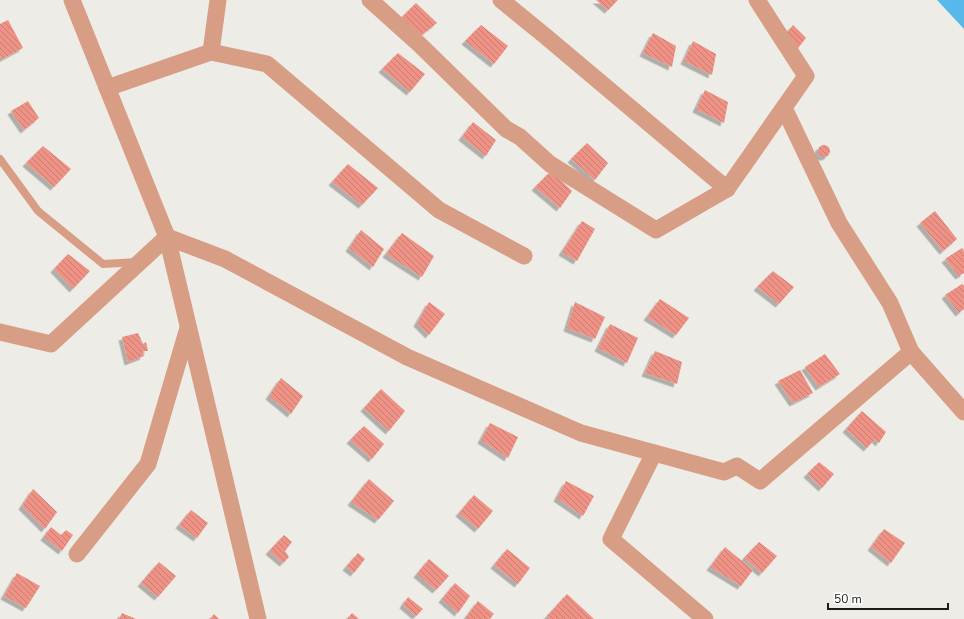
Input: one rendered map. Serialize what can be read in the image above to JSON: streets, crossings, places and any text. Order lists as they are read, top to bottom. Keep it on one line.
{"scale_bar":"50 m"}
